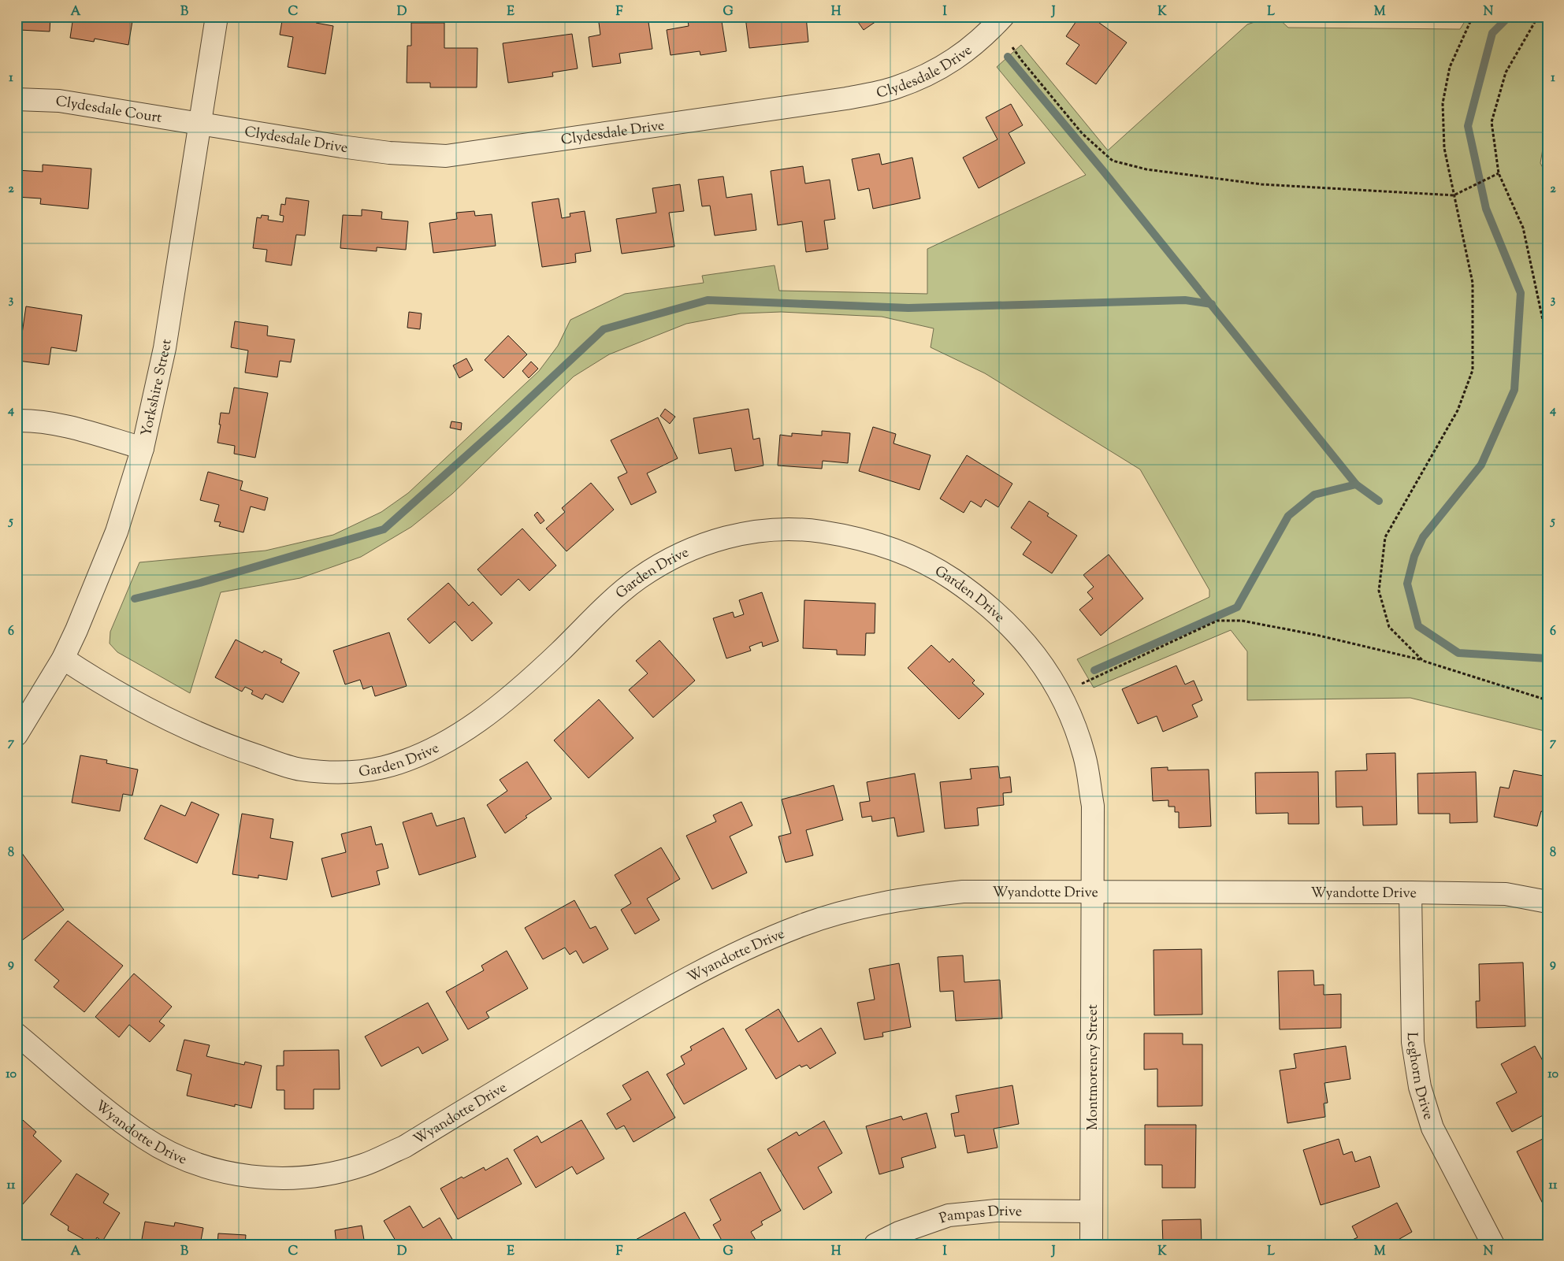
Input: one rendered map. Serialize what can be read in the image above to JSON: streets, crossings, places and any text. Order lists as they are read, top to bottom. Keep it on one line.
{"streets":{"street":["Clydesdale Drive","Clydesdale Court","Yorkshire Street","Garden Drive","Wyandotte Drive","Montmorency Street","Leghorn Drive","Pampas Drive"]},"crossings":[["Clydesdale Drive","Clydesdale Court"],["Clydesdale Drive","Yorkshire Street"],["Clydesdale Court","Yorkshire Street"],["Yorkshire Street","Garden Drive"],["Garden Drive","Wyandotte Drive"],["Garden Drive","Montmorency Street"],["Wyandotte Drive","Montmorency Street"],["Wyandotte Drive","Leghorn Drive"],["Montmorency Street","Pampas Drive"]],"grid":{"columns":["A","B","C","D","E","F","G","H","I","J","K","L","M","N"],"rows":["1","2","3","4","5","6","7","8","9","10","11"]}}
